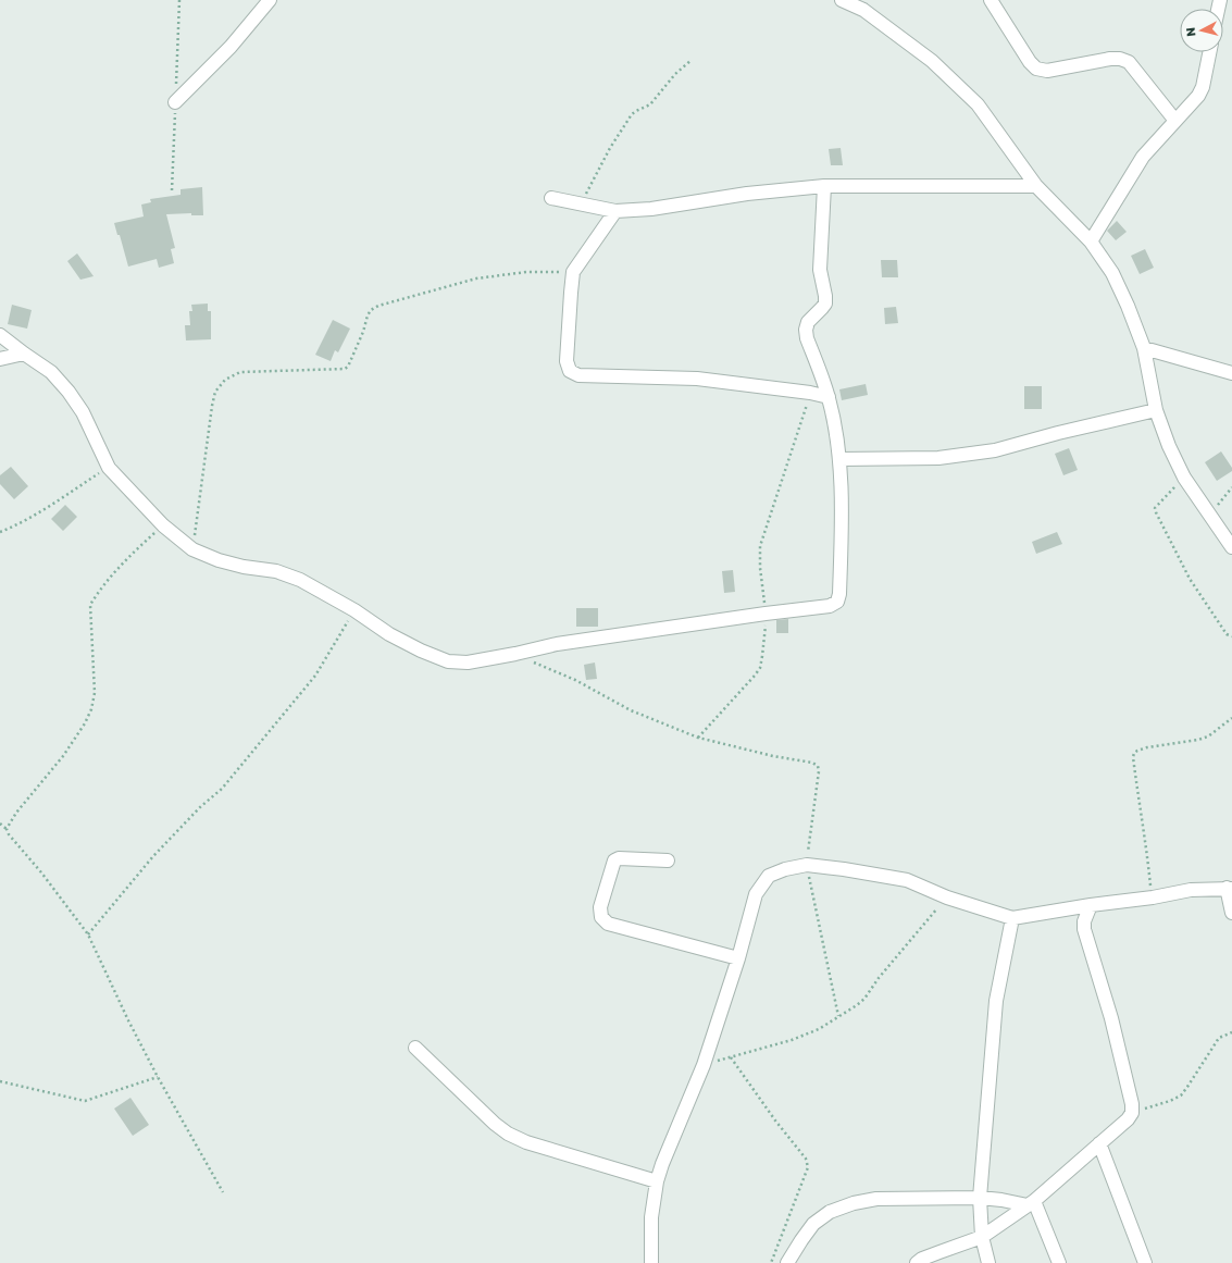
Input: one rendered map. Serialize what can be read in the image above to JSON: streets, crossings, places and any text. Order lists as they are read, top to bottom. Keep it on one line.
{"north":"left"}
